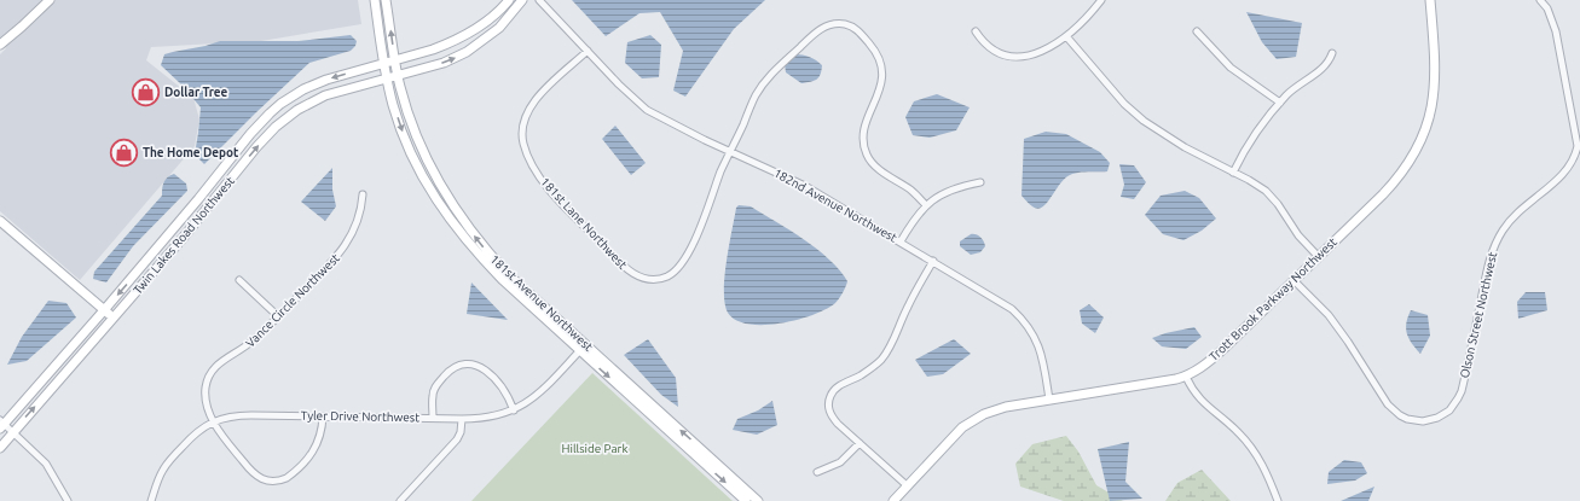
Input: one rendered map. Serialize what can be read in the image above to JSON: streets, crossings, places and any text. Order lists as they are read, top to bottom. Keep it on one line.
{"streets":{"street":["182nd Avenue Northwest","181st Lane Northwest","Twin Lakes Road Northwest","Trott Brook Parkway Northwest","Vance Circle Northwest","181st Avenue Northwest","Olson Street Northwest","Tyler Drive Northwest"]},"crossings":[["182nd Avenue Northwest","181st Lane Northwest"],["182nd Avenue Northwest","Trott Brook Parkway Northwest"],["Twin Lakes Road Northwest","181st Avenue Northwest"],["Trott Brook Parkway Northwest","Olson Street Northwest"],["Vance Circle Northwest","Tyler Drive Northwest"],["181st Avenue Northwest","Tyler Drive Northwest"]],"parks":["Hillside Park"],"places":{"shop":["Dollar Tree","The Home Depot"]}}
